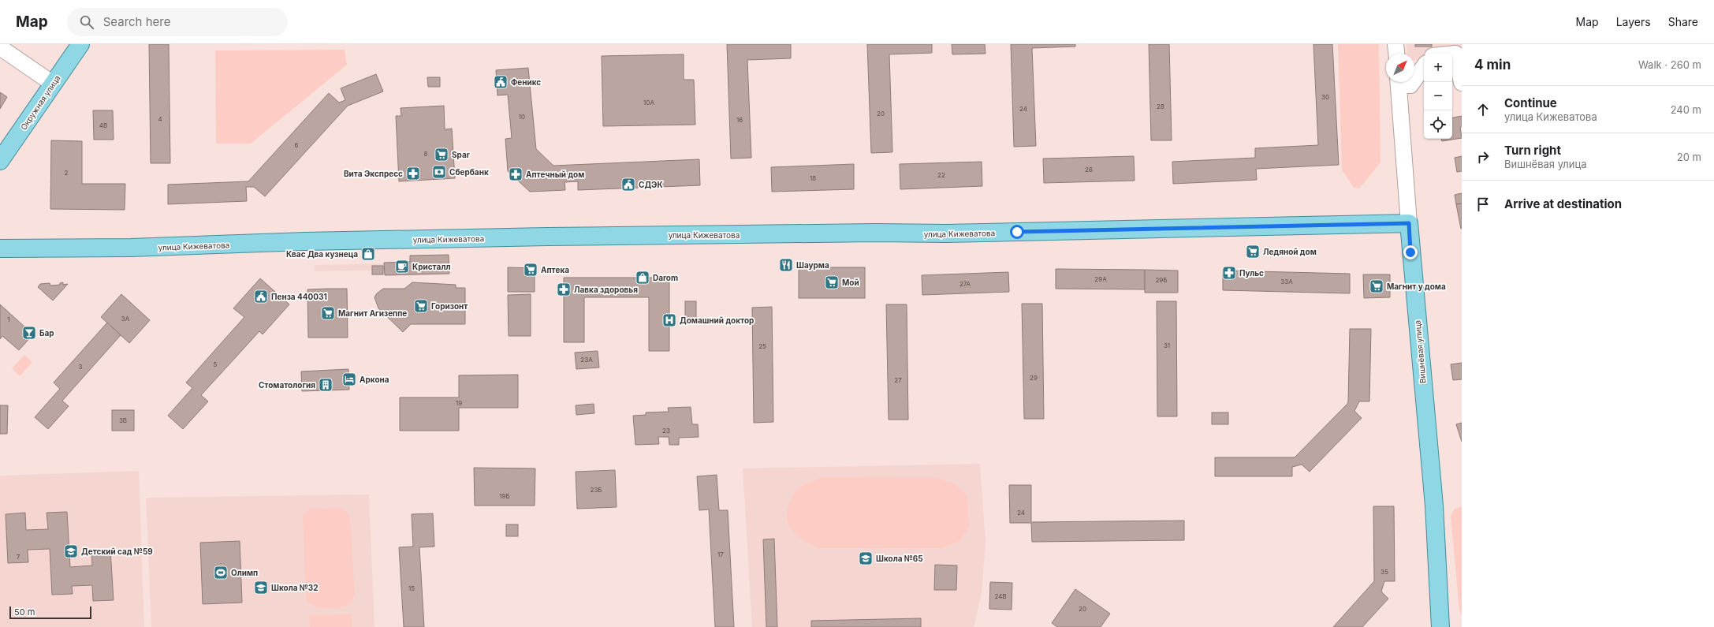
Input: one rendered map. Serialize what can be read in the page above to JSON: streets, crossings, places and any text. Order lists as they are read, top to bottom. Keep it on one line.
{"streets":{"main road":["Окружная улица","улица Кижеватова","Вишнёвая улица"]},"crossings":[["улица Кижеватова","Вишнёвая улица"]],"places":{"public building":["Феникс","СДЭК","Пенза 440031"],"supermarket":["Spar","Ледяной дом","Аптека","Мой","Магнит у дома","Горизонт","Магнит Агизеппе"],"bank":["Сбербанк"],"pharmacy":["Вита Экспресс","Аптечный дом","Пульс","Лавка здоровья"],"shop":["Квас Два кузнеца","Darom"],"restaurant":["Шаурма"],"cafe":["Кристалл"],"hospital":["Домашний доктор"],"bar":["Бар"],"hotel":["Аркона"],"building":["Стоматология"],"school or university":["Детский сад №59","Школа №65","Школа №32"],"sports":["Олимп"]},"house_numbers":["30","10А","28","24","20","10","4","16","4В","6","8","26","2","22","18","29А","29Б","33А","27А","3А","1","31","25","23А","5","3","29","27","19","3В","23","23Б","19Б","24","17","7","35","15","24В","20"],"scale_bar":"50 m","north":"top right","page":{"header":"Map","search":"Search here","nav":["Map","Layers","Share"],"heading":["4 min","Walk · 260 m"],"map_buttons":["+","−"],"list":[["Continue","улица Кижеватова","240 m"],["Turn right","Вишнёвая улица","20 m"],"Arrive at destination"],"scale":"50 m"}}
